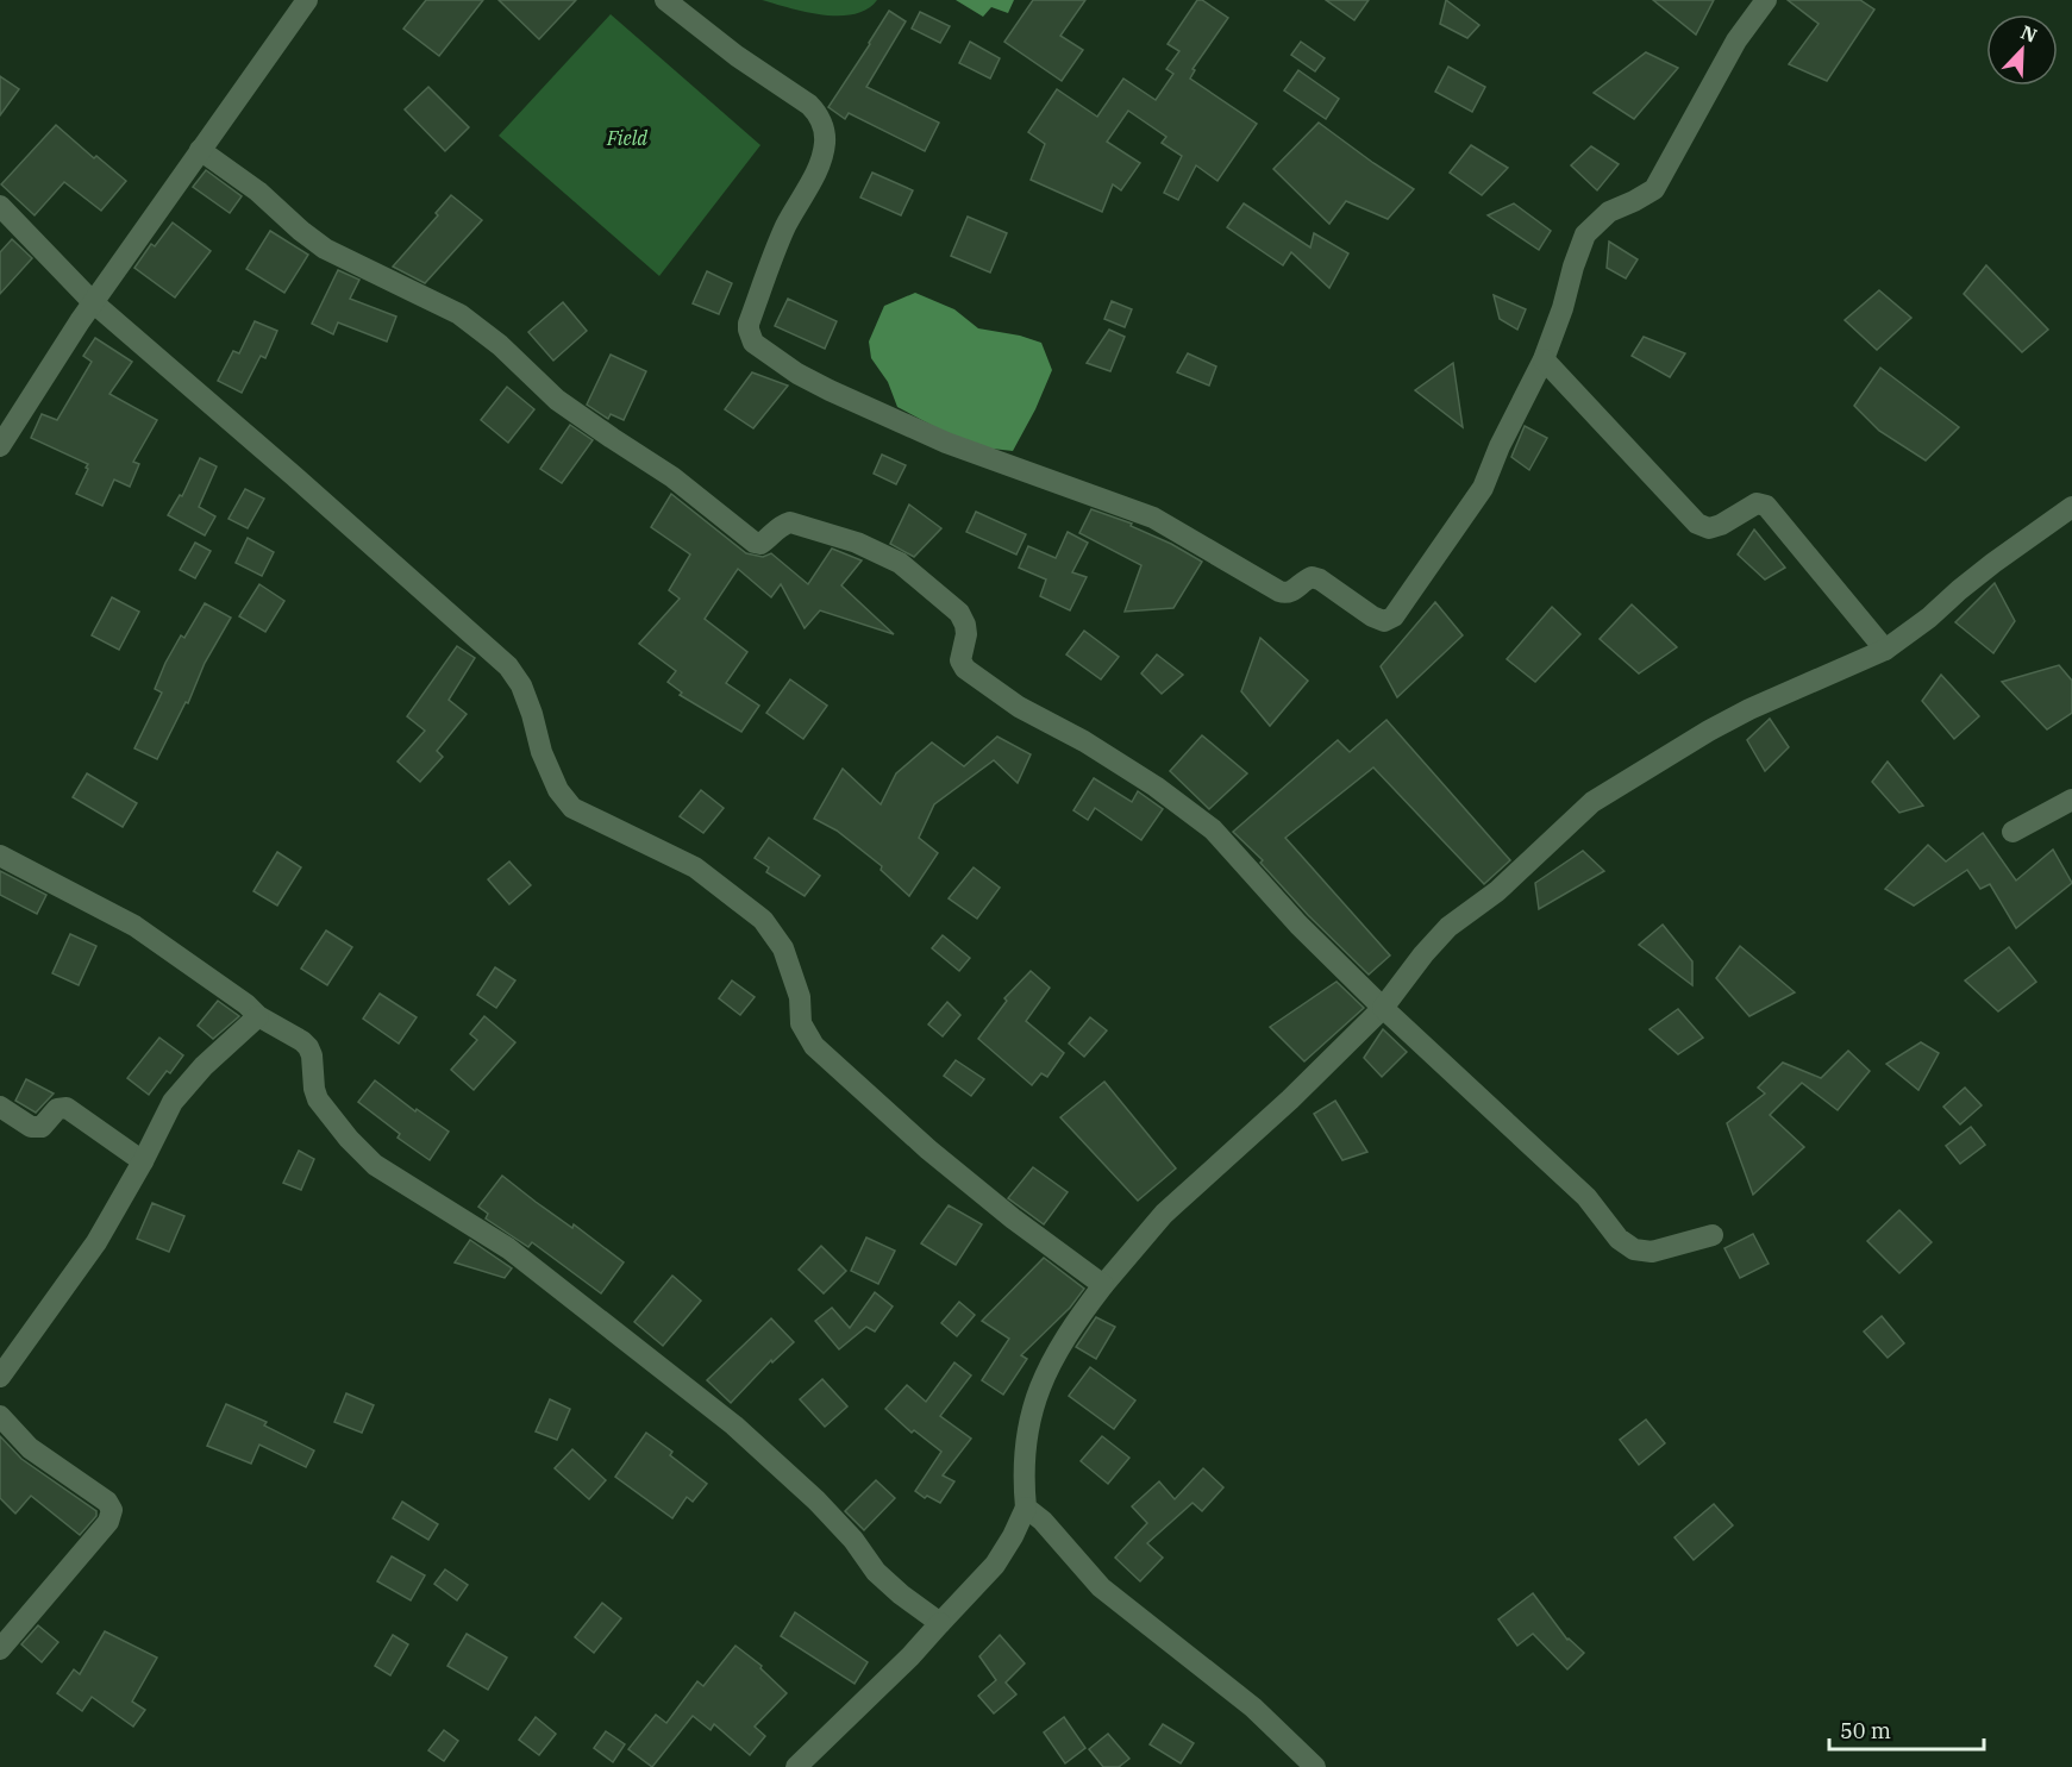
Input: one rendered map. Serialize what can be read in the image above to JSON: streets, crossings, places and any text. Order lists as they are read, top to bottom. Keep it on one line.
{"parks":["Field"],"scale_bar":"50 m","north":"top right"}
